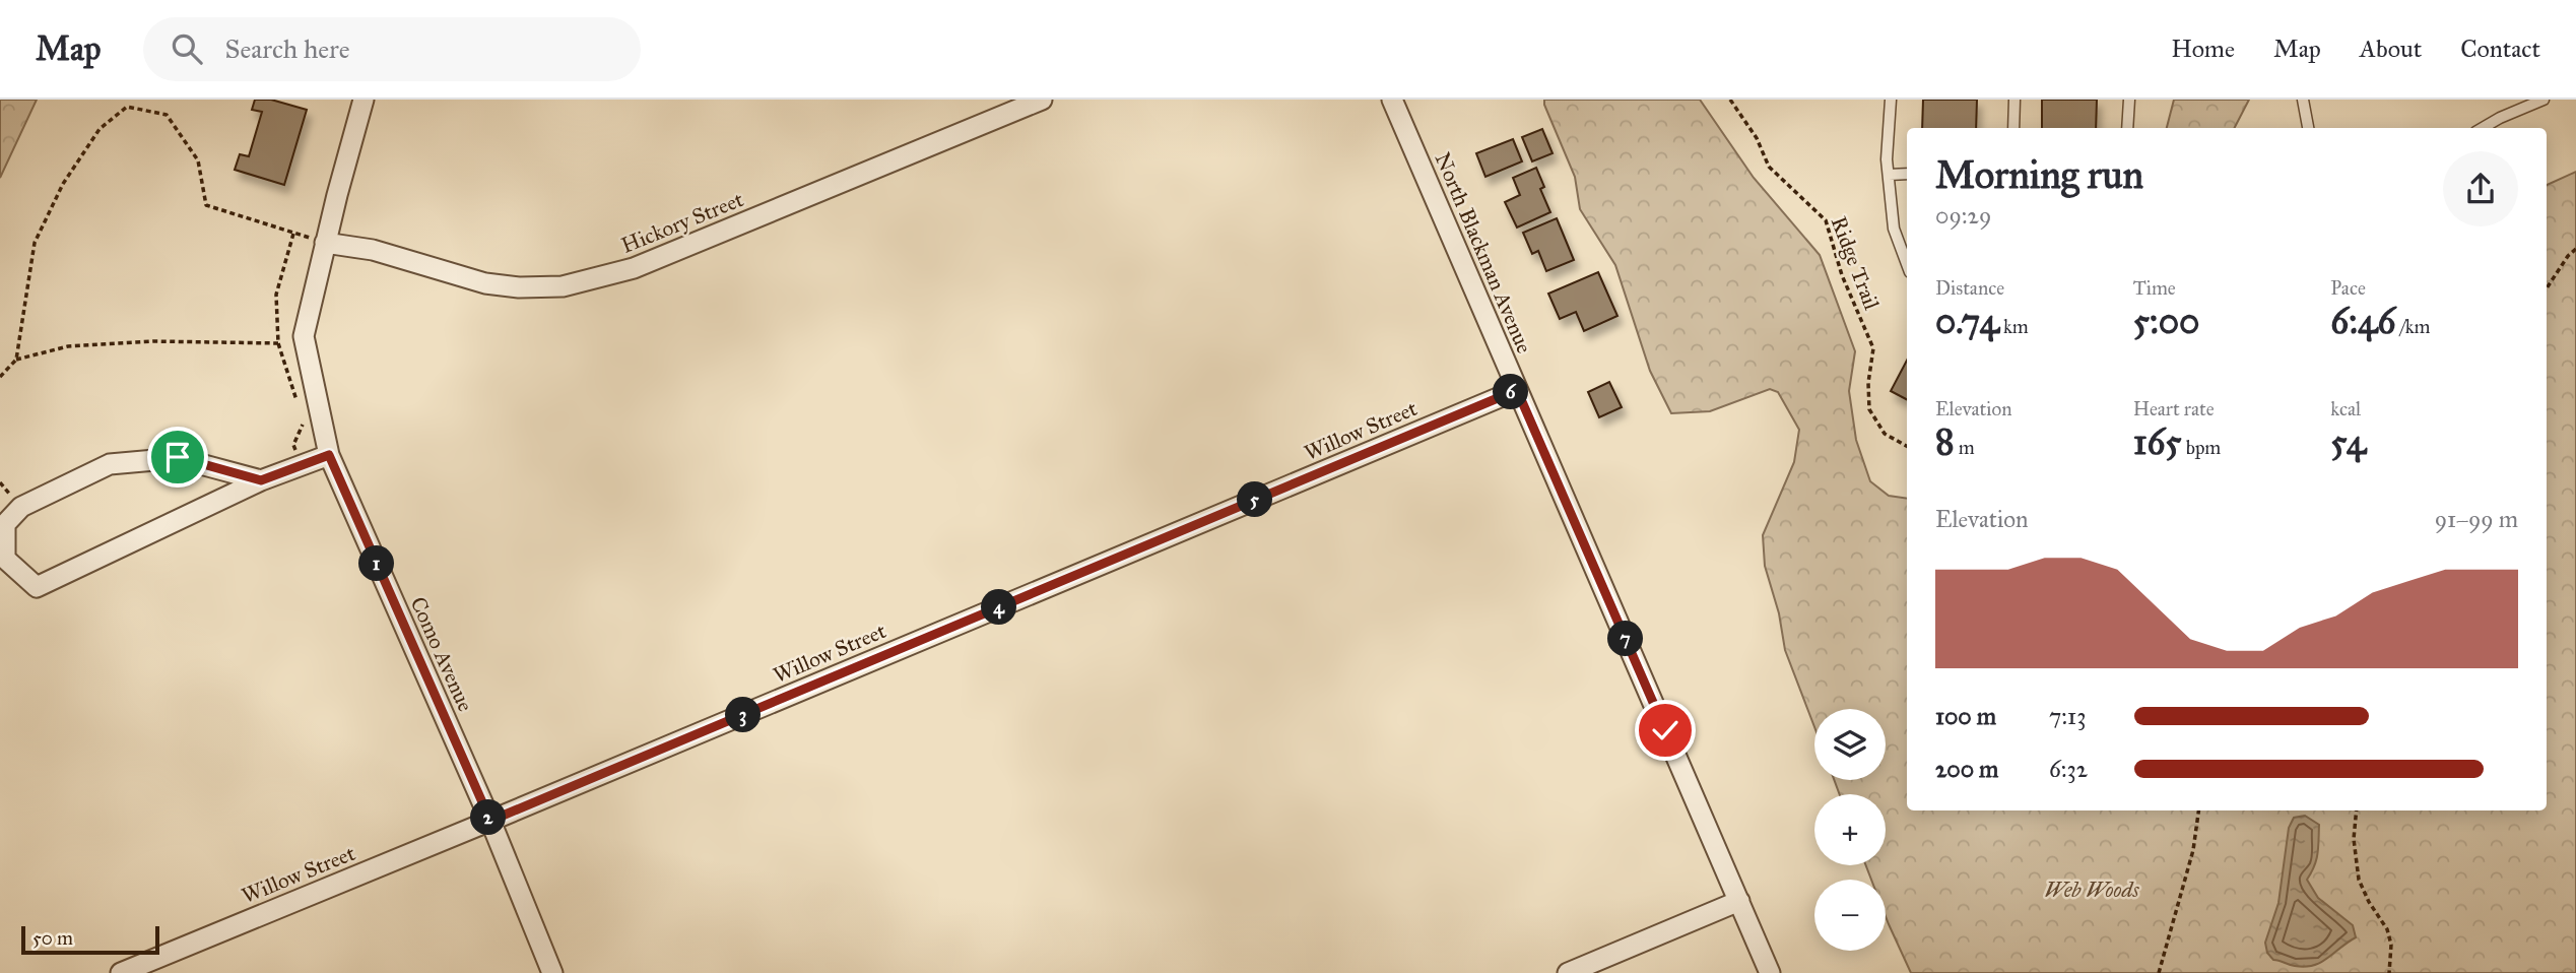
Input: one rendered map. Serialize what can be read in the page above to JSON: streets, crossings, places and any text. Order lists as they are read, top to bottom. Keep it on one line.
{"streets":{"street":["Hickory Street","North Blackman Avenue","Willow Street","Como Avenue"],"path":["Ridge Trail"]},"crossings":[["Hickory Street","Como Avenue"],["North Blackman Avenue","Willow Street"],["Willow Street","Como Avenue"]],"parks":["Web Woods"],"scale_bar":"50 m","page":{"header":"Map","search":"Search here","nav":["Home","Map","About","Contact"],"heading":["Morning run","09:29"],"stats":[["Distance","0.74 km"],["Time","5:00"],["Pace","6:46 /km"],["Elevation","8 m"],["Heart rate","165 bpm"],["kcal","54"]],"pins":["6","5","1","4","7","3","2"],"chart":["Elevation","91–99 m"],"list":[{"name":"100 m","note":"7:13"},{"name":"200 m","note":"6:32"}],"map_buttons":["+","−"],"scale":"50 m"}}
